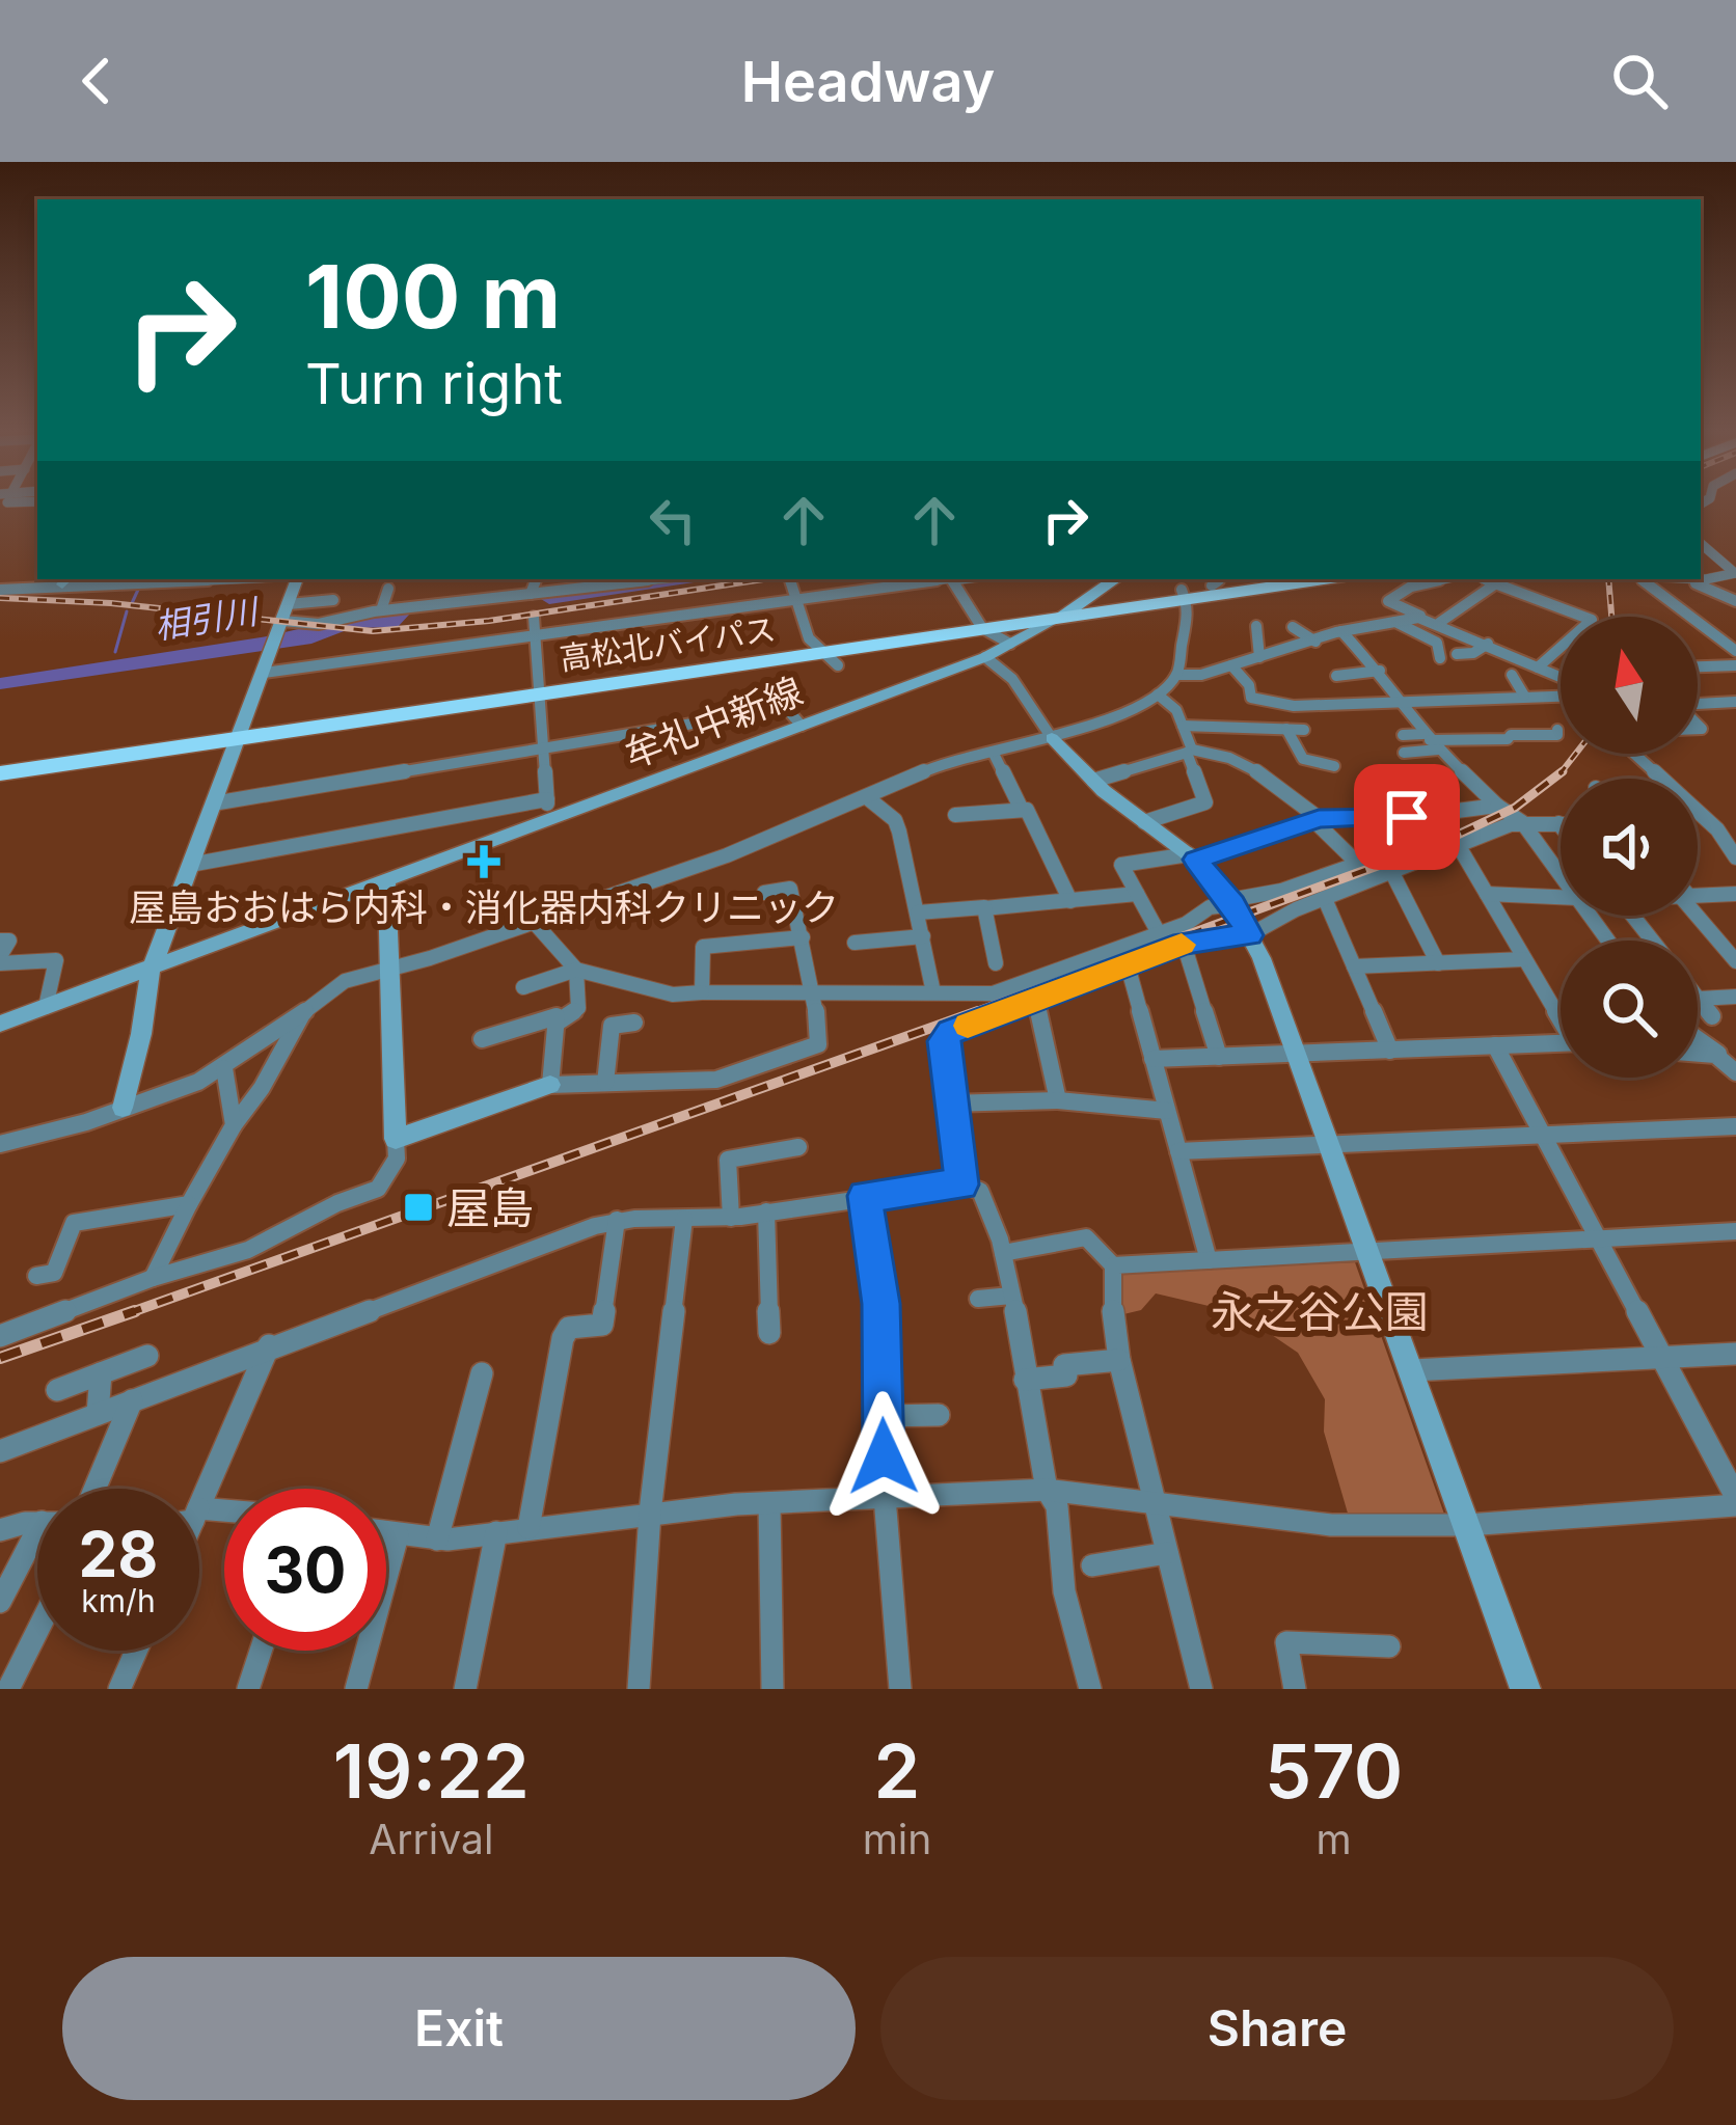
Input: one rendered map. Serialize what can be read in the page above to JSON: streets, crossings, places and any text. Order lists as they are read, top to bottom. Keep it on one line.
{"streets":{"highway":["高松北バイパス"],"main road":["牟礼中新線"]},"crossings":[["高松北バイパス","牟礼中新線"]],"water":["相引川"],"parks":["永之谷公園"],"places":{"health":["屋島おおはら内科・消化器内科クリニック"],"transit":["屋島"]},"north":"top","page":{"header":"Headway","turn":["100 m","Turn right"],"speed":"28 km/h","limit":"30","eta":["19:22","Arrival","2","min","570","m"],"buttons":["Exit","Share"]}}
